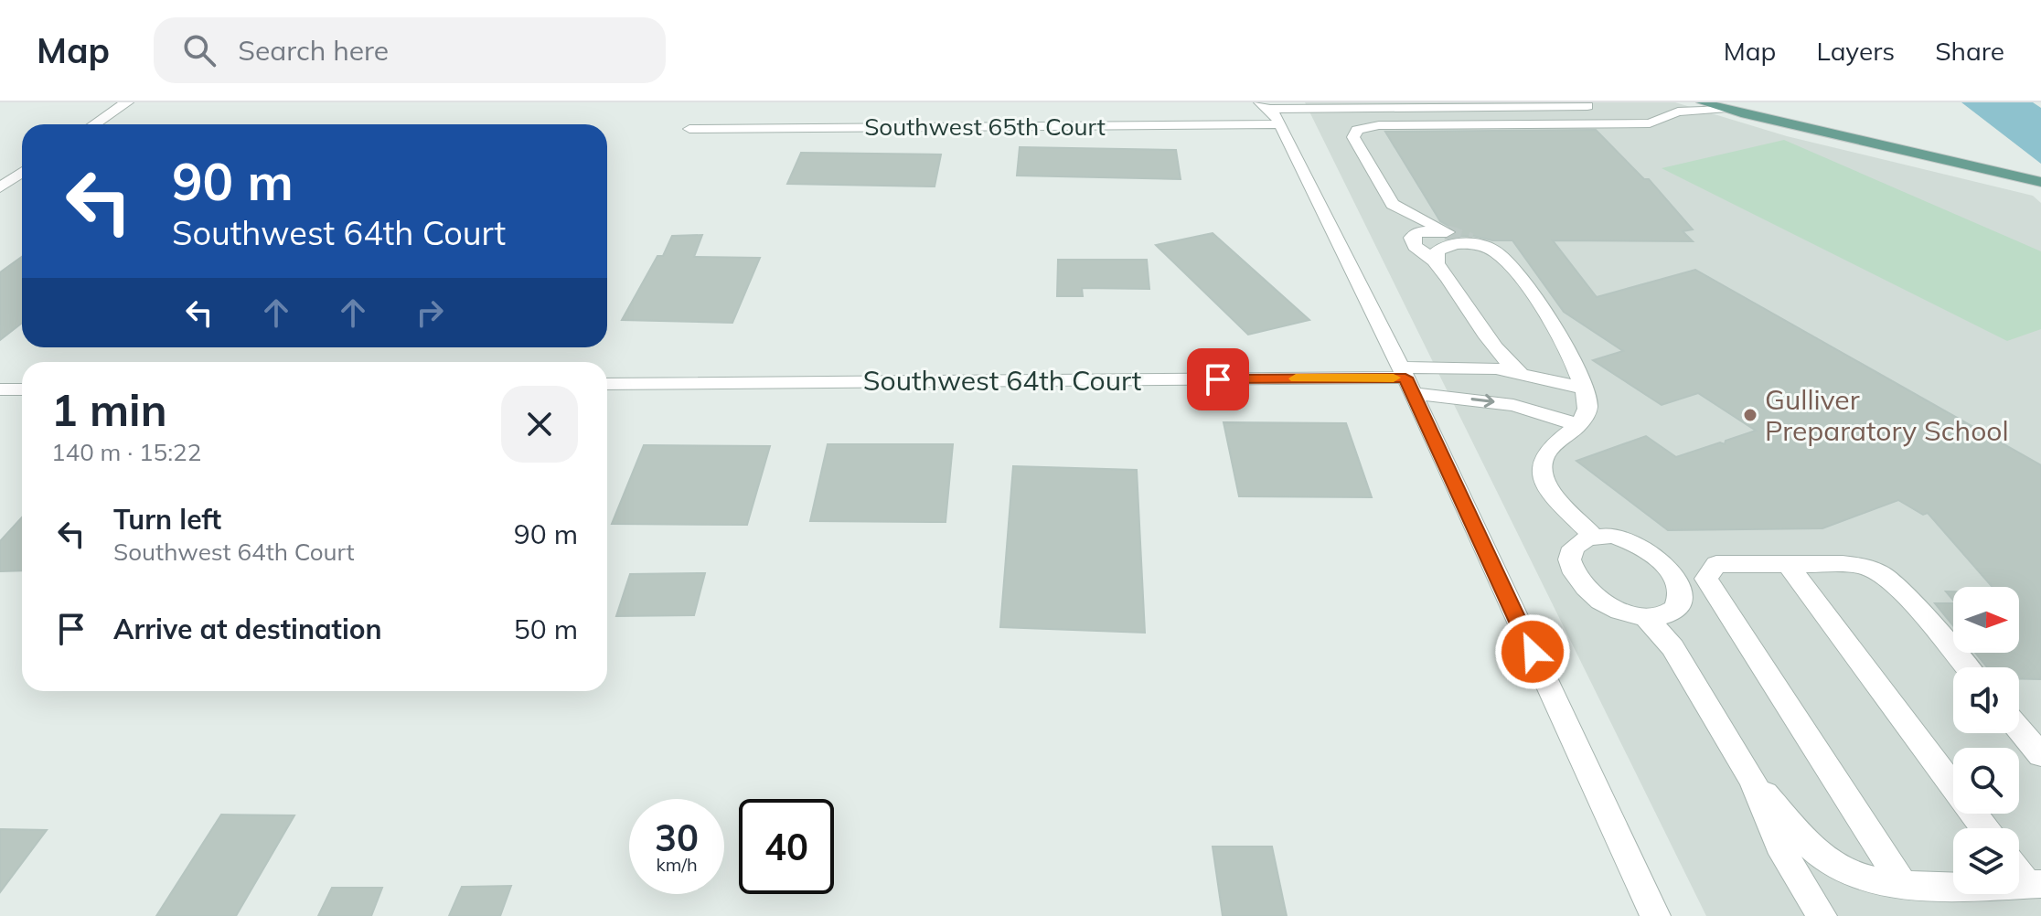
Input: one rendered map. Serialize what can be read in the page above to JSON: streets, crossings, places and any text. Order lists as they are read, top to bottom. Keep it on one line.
{"streets":{"street":["Southwest 65th Court","Southwest 64th Court"]},"places":["Gulliver Preparatory School"],"north":"right","page":{"header":"Map","search":"Search here","nav":["Map","Layers","Share"],"turn":["90 m","Southwest 64th Court"],"heading":["1 min","140 m · 15:22"],"list":[{"name":"Turn left","note":"Southwest 64th Court","value":"90 m"},{"name":"Arrive at destination","value":"50 m"}],"speed":"30 km/h","limit":"40"}}
